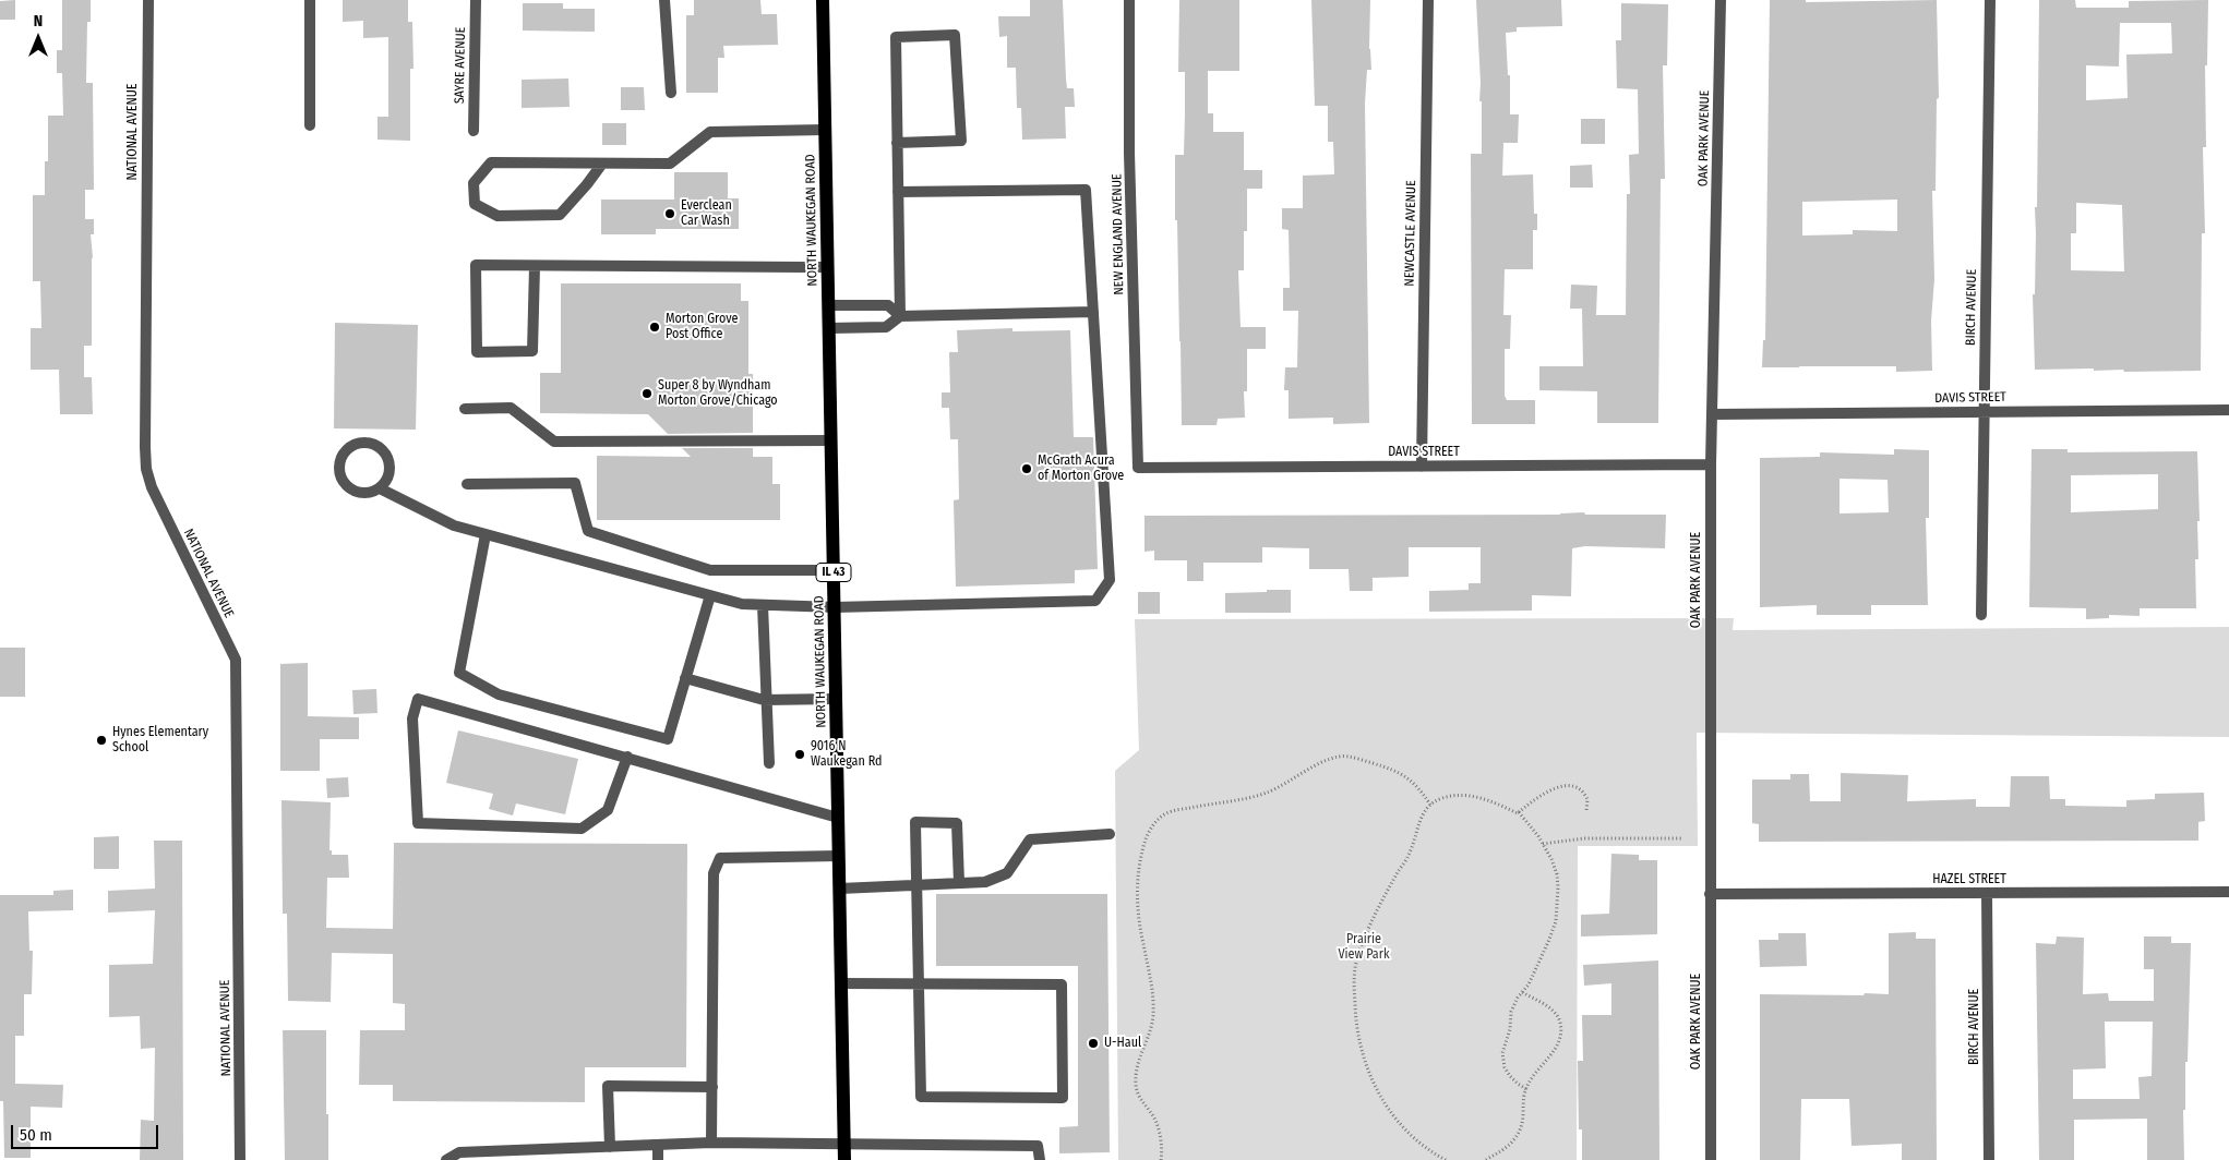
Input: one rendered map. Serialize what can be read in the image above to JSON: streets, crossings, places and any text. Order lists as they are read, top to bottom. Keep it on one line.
{"streets":{"main road":["NORTH WAUKEGAN ROAD","IL 43"],"street":["SAYRE AVENUE","NATIONAL AVENUE","OAK PARK AVENUE","NEWCASTLE AVENUE","NEW ENGLAND AVENUE","BIRCH AVENUE","DAVIS STREET","HAZEL STREET"]},"crossings":[["OAK PARK AVENUE","DAVIS STREET"],["OAK PARK AVENUE","HAZEL STREET"],["NEWCASTLE AVENUE","DAVIS STREET"],["NEW ENGLAND AVENUE","DAVIS STREET"],["BIRCH AVENUE","DAVIS STREET"],["BIRCH AVENUE","HAZEL STREET"]],"parks":["Prairie View Park"],"places":["Everclean Car Wash","Morton Grove Post Office","Super 8 by Wyndham Morton Grove/Chicago","McGrath Acura of Morton Grove","Hynes Elementary School","9016 N Waukegan Rd","U-Haul"],"scale_bar":"50 m","north":"top"}
